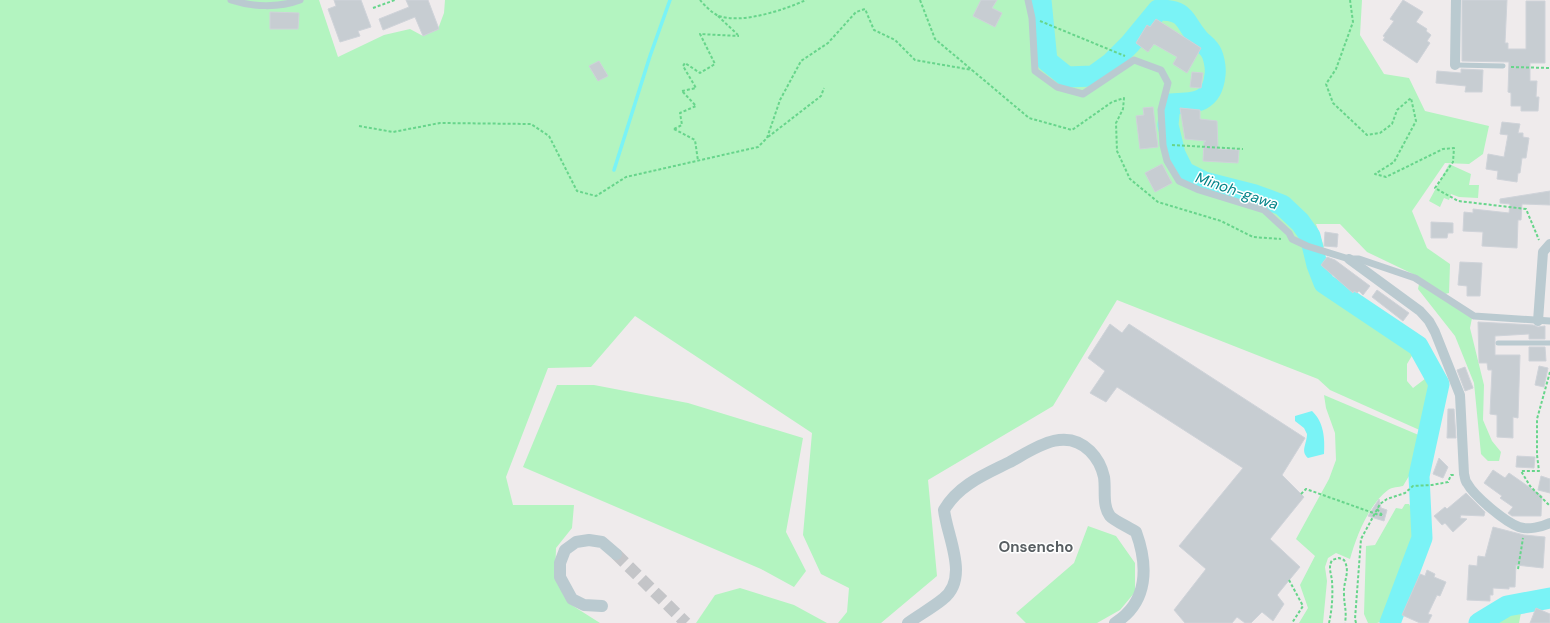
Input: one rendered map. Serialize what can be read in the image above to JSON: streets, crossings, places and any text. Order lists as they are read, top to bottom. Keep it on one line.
{"districts":["Onsencho"],"water":["Minoh-gawa"]}
